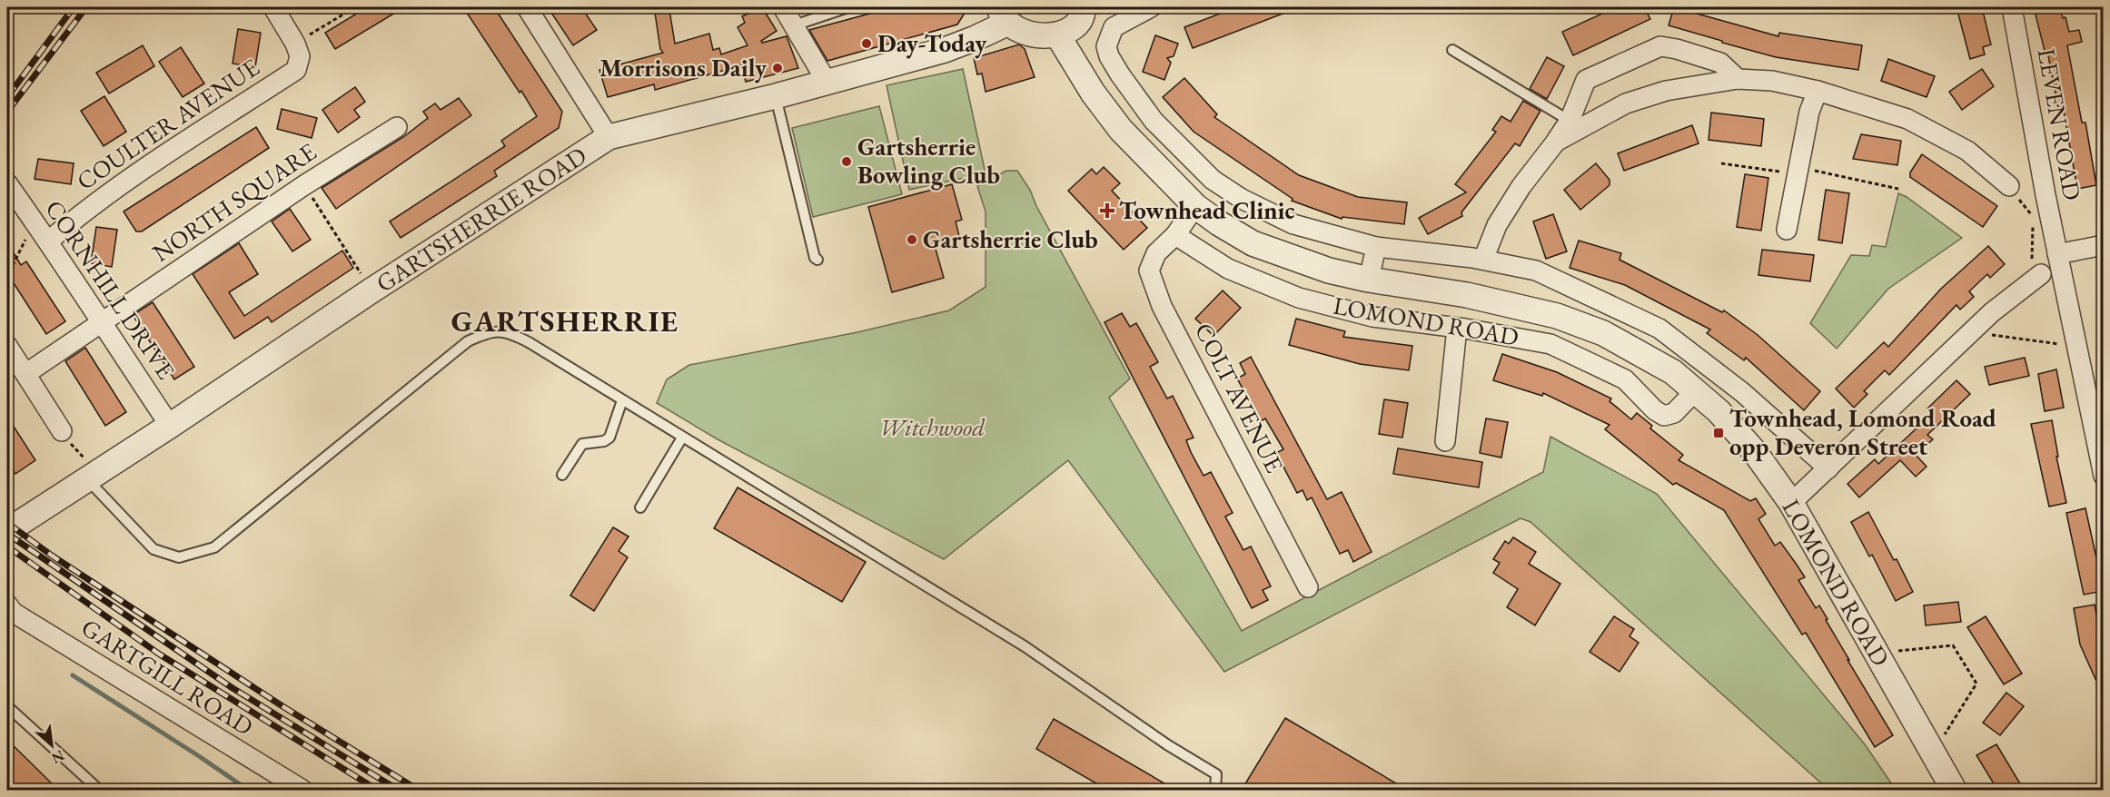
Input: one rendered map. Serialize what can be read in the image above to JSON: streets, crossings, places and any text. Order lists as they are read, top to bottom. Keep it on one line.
{"streets":{"street":["COULTER AVENUE","LEVEN ROAD","NORTH SQUARE","GARTSHERRIE ROAD","CORNHILL DRIVE","LOMOND ROAD","COLT AVENUE","GARTGILL ROAD"]},"crossings":[["COULTER AVENUE","CORNHILL DRIVE"],["NORTH SQUARE","CORNHILL DRIVE"],["GARTSHERRIE ROAD","CORNHILL DRIVE"],["LOMOND ROAD","COLT AVENUE"]],"districts":["GARTSHERRIE"],"parks":["Witchwood"],"places":{"other":["Day-Today","Morrisons Daily","Gartsherrie Bowling Club","Gartsherrie Club"],"health":["Townhead Clinic"],"transit":["Townhead, Lomond Road opp Deveron Street"]},"north":"bottom right"}
